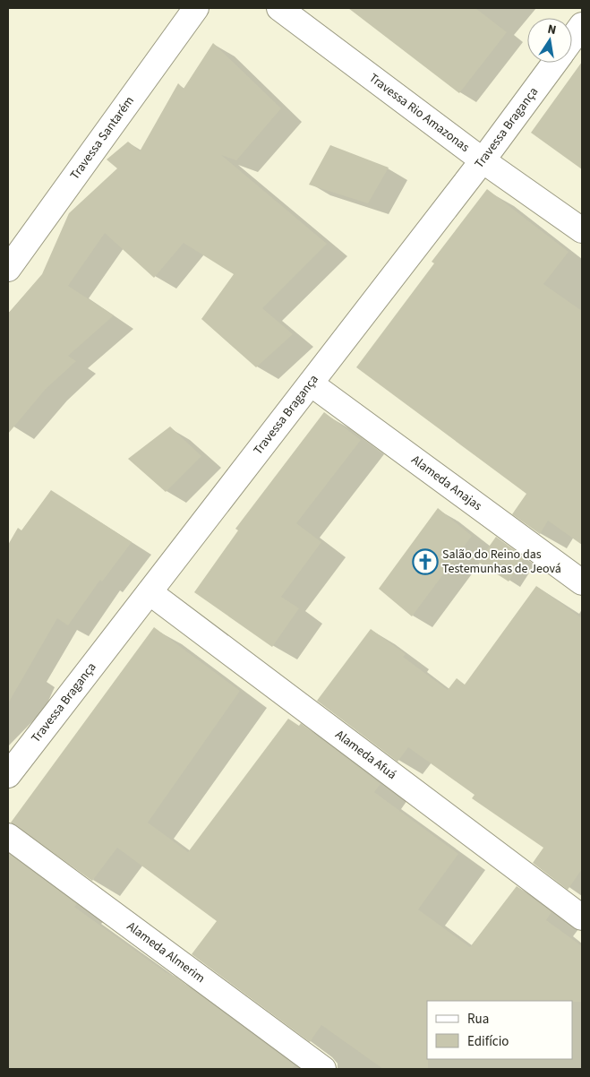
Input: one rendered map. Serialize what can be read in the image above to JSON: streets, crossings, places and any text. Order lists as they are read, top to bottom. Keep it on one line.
{"streets":{"street":["Travessa Rio Amazonas","Travessa Bragança","Travessa Santarém","Alameda Anajas","Alameda Afuá","Alameda Almerim"]},"crossings":[["Travessa Rio Amazonas","Travessa Bragança"],["Travessa Bragança","Alameda Anajas"],["Travessa Bragança","Alameda Afuá"]],"places":{"church":["Salão do Reino das Testemunhas de Jeová"]},"legend":["Rua","Edifício"],"north":"top"}
